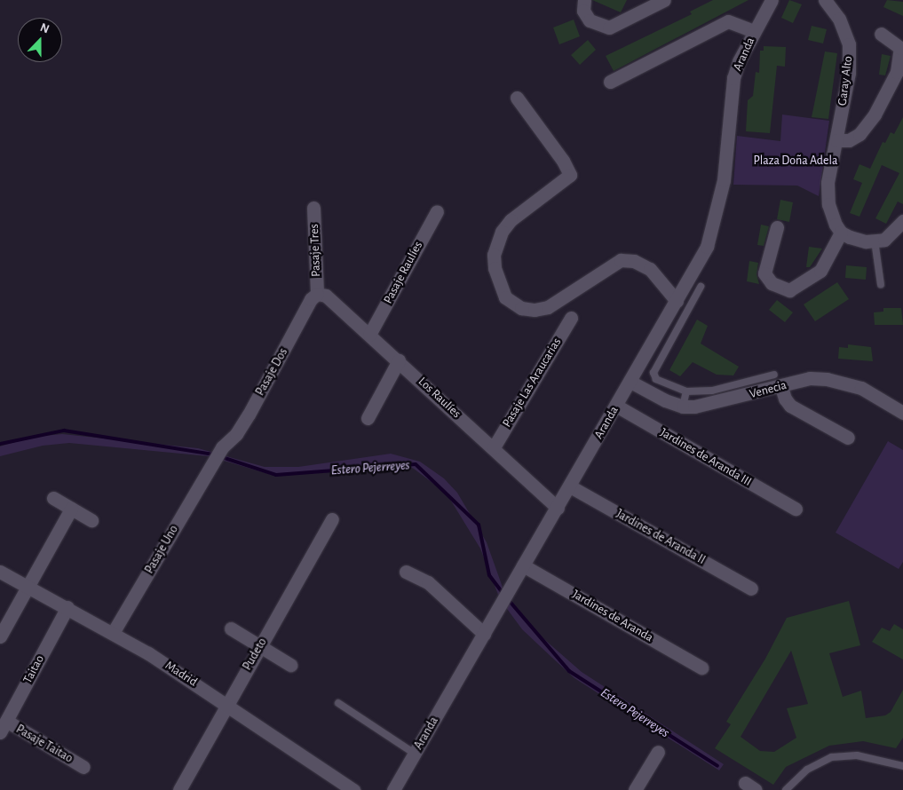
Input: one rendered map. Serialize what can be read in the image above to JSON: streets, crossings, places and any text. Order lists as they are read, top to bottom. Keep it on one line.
{"streets":{"street":["Aranda","Garay Alto","Pasaje Tres","Pasaje Raulíes","Pasaje Dos","Pasaje Las Araucarias","Venecia","Los Raulíes","Jardines de Aranda III","Jardines de Aranda II","Pasaje Uno","Jardines de Aranda","Pudeto","Taitao","Madrid","Pasaje Taitao"]},"crossings":[["Aranda","Venecia"],["Aranda","Los Raulíes"],["Aranda","Jardines de Aranda III"],["Aranda","Jardines de Aranda II"],["Aranda","Jardines de Aranda"],["Pasaje Tres","Pasaje Dos"],["Pasaje Tres","Los Raulíes"],["Pasaje Raulíes","Los Raulíes"],["Pasaje Dos","Los Raulíes"],["Pasaje Dos","Pasaje Uno"],["Pasaje Las Araucarias","Los Raulíes"],["Pasaje Uno","Madrid"],["Pudeto","Madrid"],["Taitao","Madrid"],["Taitao","Pasaje Taitao"]],"water":["Estero Pejerreyes"],"parks":["Plaza Doña Adela"],"north":"top"}
